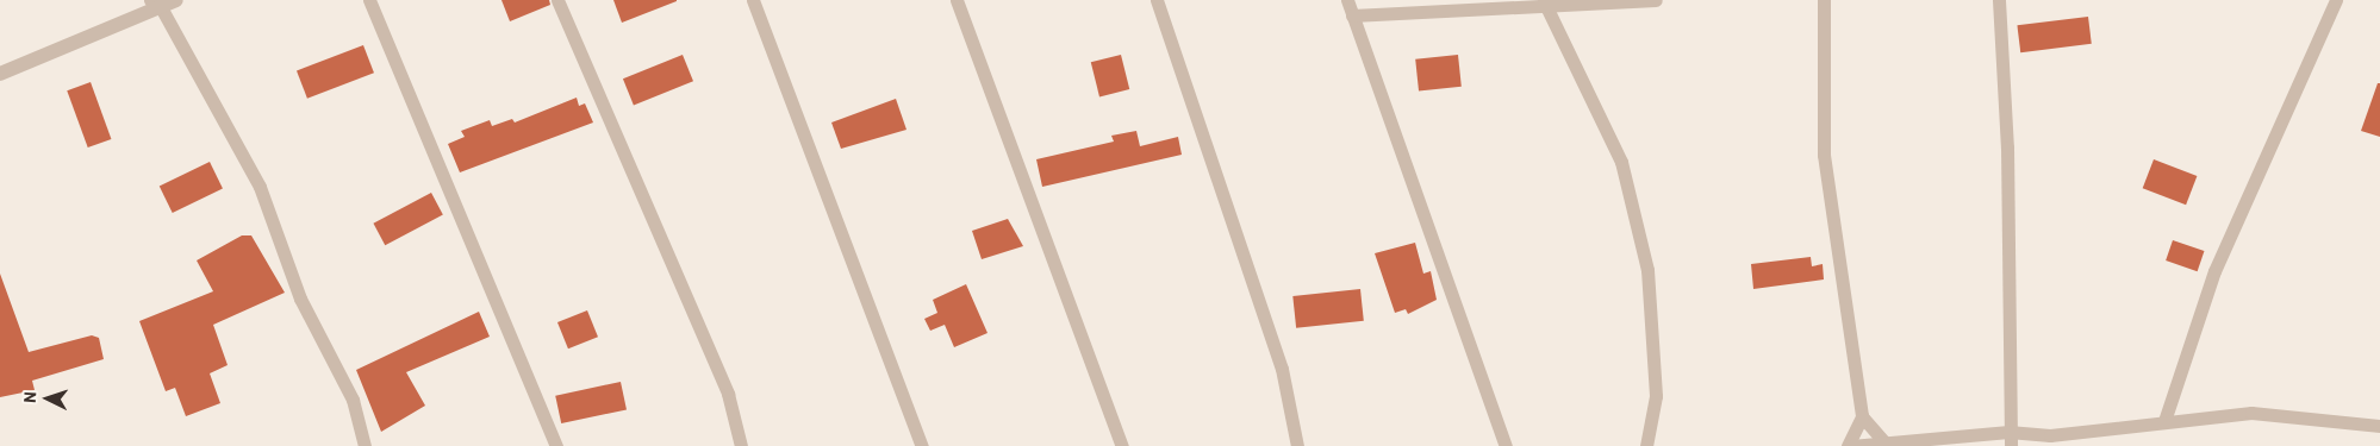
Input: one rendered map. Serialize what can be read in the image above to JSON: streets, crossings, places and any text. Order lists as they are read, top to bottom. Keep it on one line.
{"north":"left"}
